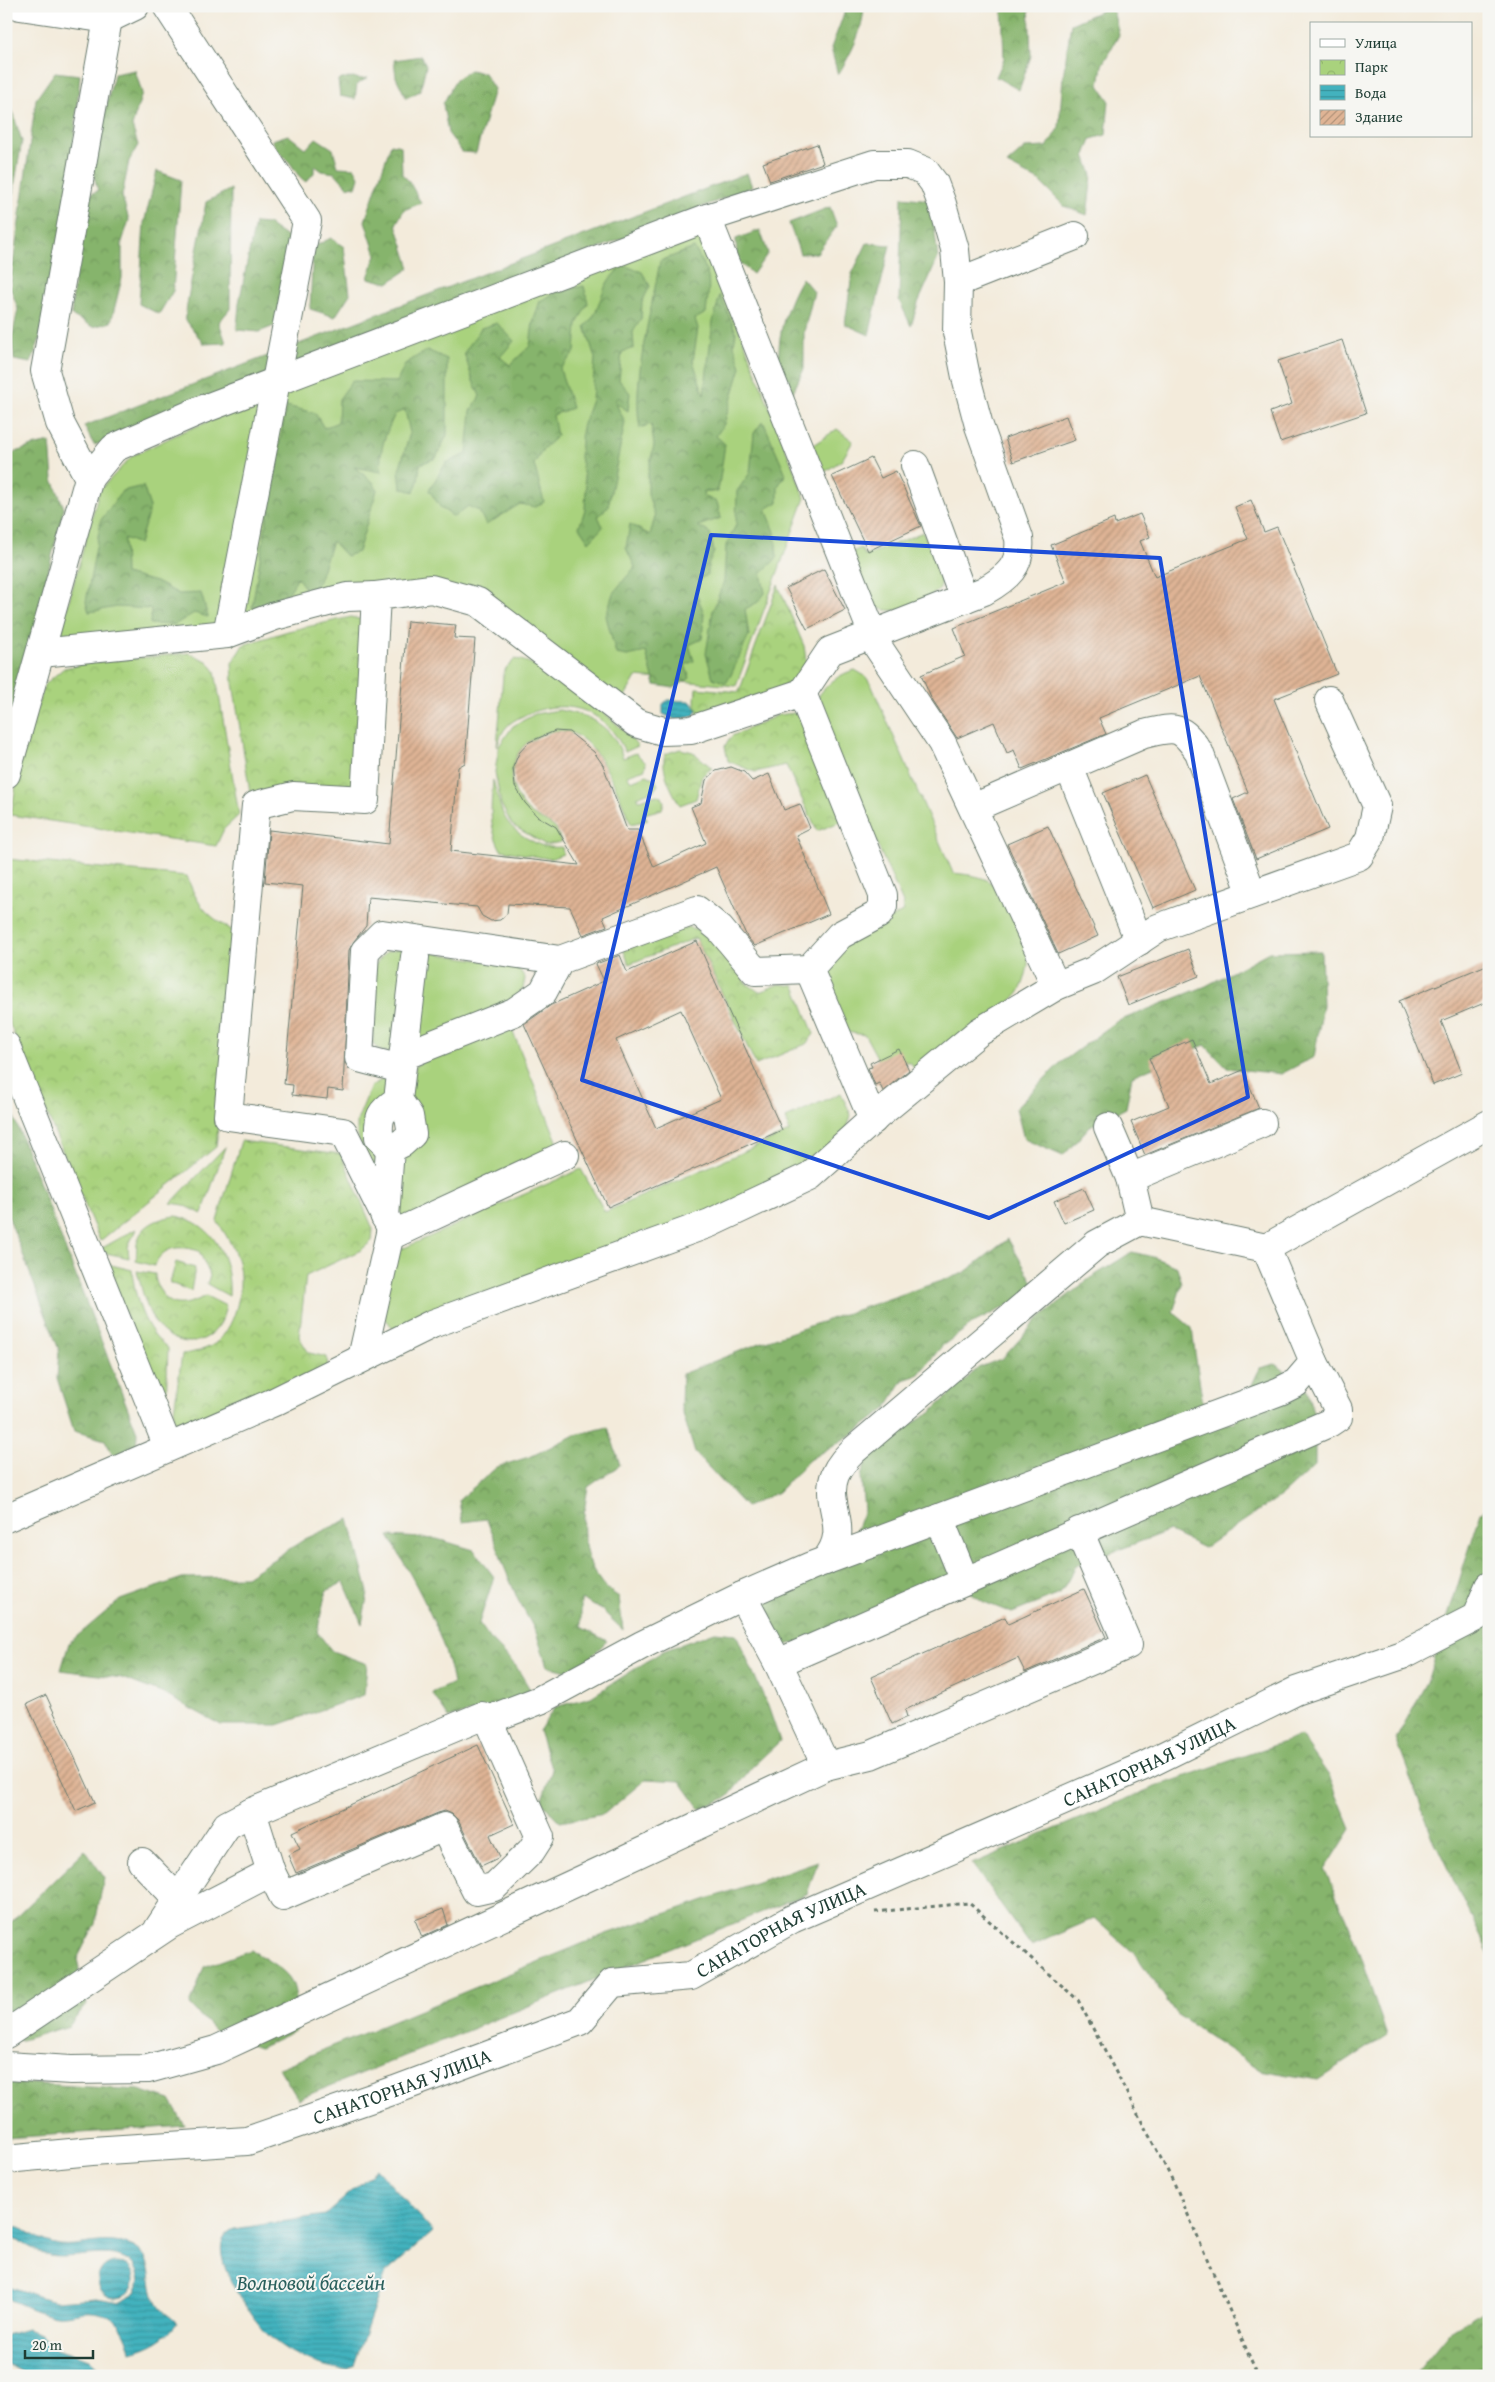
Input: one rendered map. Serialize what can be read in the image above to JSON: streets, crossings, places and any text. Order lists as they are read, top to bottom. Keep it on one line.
{"streets":{"street":["САНАТОРНАЯ УЛИЦА"]},"water":["Волновой бассейн"],"legend":["Улица","Парк","Вода","Здание"],"scale_bar":"20 m"}
